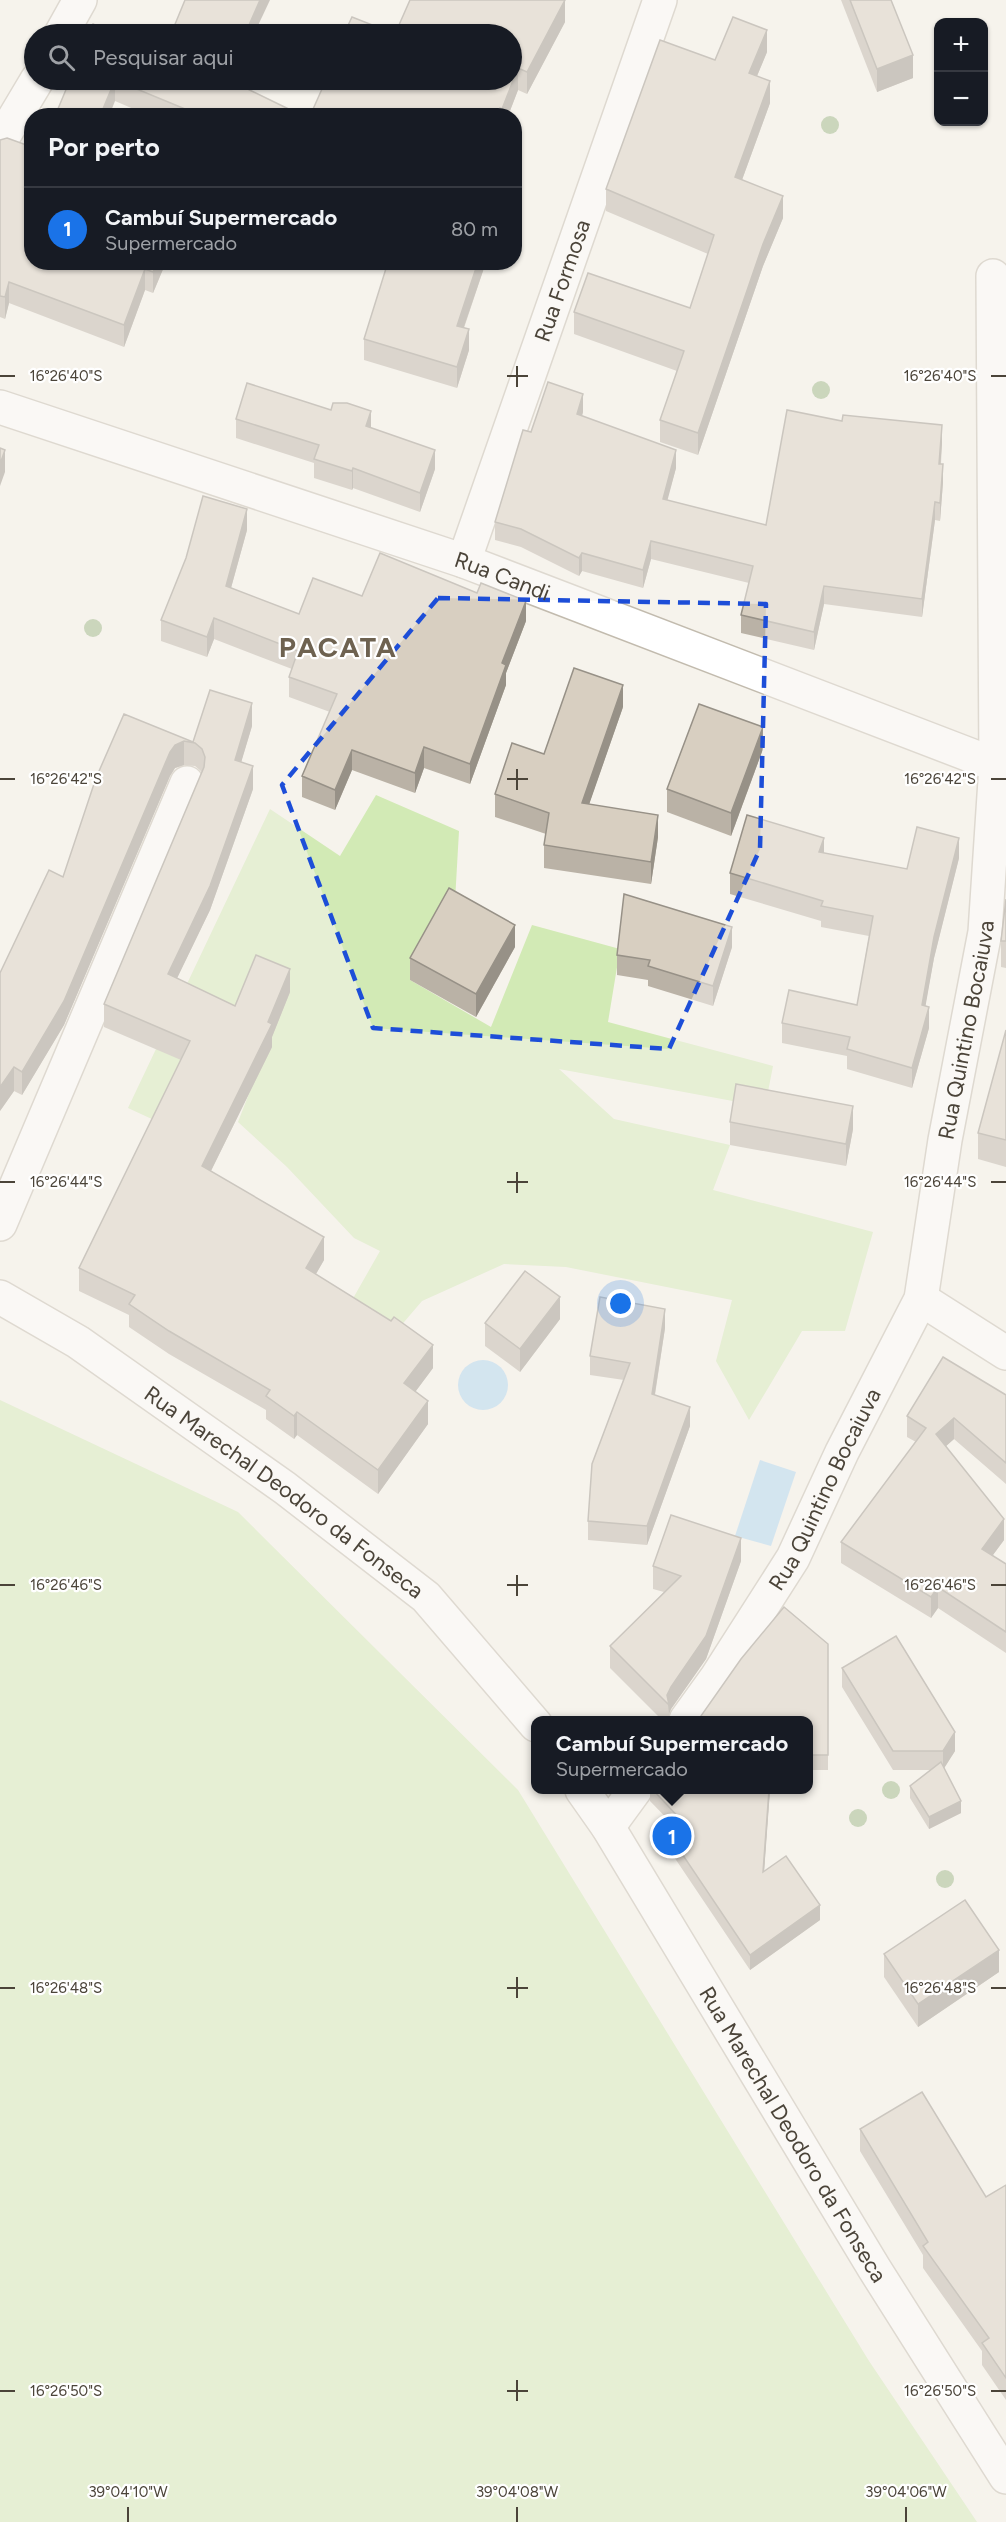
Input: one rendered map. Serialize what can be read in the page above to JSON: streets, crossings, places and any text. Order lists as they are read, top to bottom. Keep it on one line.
{"streets":{"street":["Rua Formosa","Rua Candi","Rua Quintino Bocaiuva","Rua Marechal Deodoro da Fonseca"]},"crossings":[["Rua Formosa","Rua Candi"],["Rua Candi","Rua Quintino Bocaiuva"]],"districts":["PACATA"],"page":{"map_buttons":["+","−"],"search":"Pesquisar aqui","heading":"Por perto","list":[{"mark":"1","name":"Cambuí Supermercado","note":"Supermercado","value":"80 m"}],"popup":["Cambuí Supermercado","Supermercado"],"pins":"1"},"coordinates":["16°26'40\"S","16°26'42\"S","16°26'44\"S","16°26'46\"S","16°26'48\"S","16°26'50\"S","39°04'10\"W","39°04'08\"W","39°04'06\"W"]}
